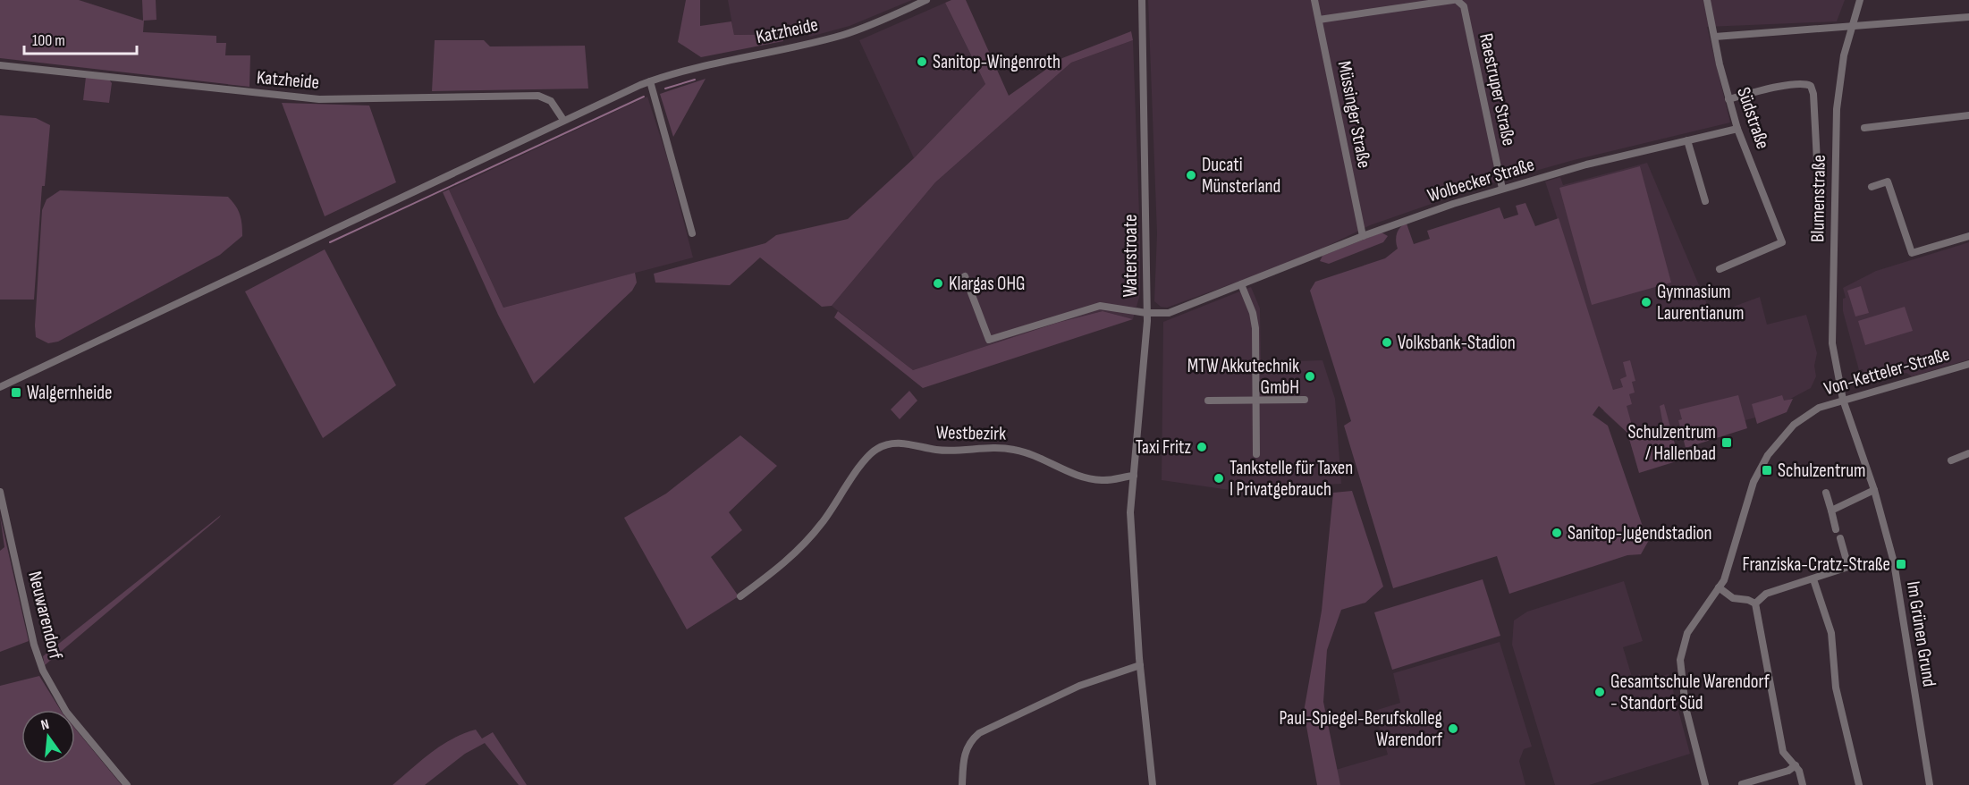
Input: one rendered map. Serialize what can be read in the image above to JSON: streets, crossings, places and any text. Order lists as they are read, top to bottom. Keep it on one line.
{"streets":{"street":["Katzheide","Raestruper Straße","Müssinger Straße","Südstraße","Wolbecker Straße","Blumenstraße","Waterstroate","Von-Ketteler-Straße","Westbezirk","Neuwarendorf","Im Grünen Grund"]},"crossings":[["Raestruper Straße","Müssinger Straße"],["Raestruper Straße","Wolbecker Straße"],["Müssinger Straße","Wolbecker Straße"],["Südstraße","Wolbecker Straße"],["Wolbecker Straße","Waterstroate"],["Blumenstraße","Von-Ketteler-Straße"],["Blumenstraße","Im Grünen Grund"],["Von-Ketteler-Straße","Im Grünen Grund"]],"places":{"other":["Sanitop-Wingenroth","Ducati Münsterland","Klargas OHG","Gymnasium Laurentianum","Volksbank-Stadion","MTW Akkutechnik GmbH","Taxi Fritz","Tankstelle für Taxen I Privatgebrauch","Sanitop-Jugendstadion","Gesamtschule Warendorf - Standort Süd","Paul-Spiegel-Berufskolleg Warendorf"],"transit":["Walgernheide","Schulzentrum / Hallenbad","Schulzentrum","Franziska-Cratz-Straße"]},"scale_bar":"100 m","north":"top"}
